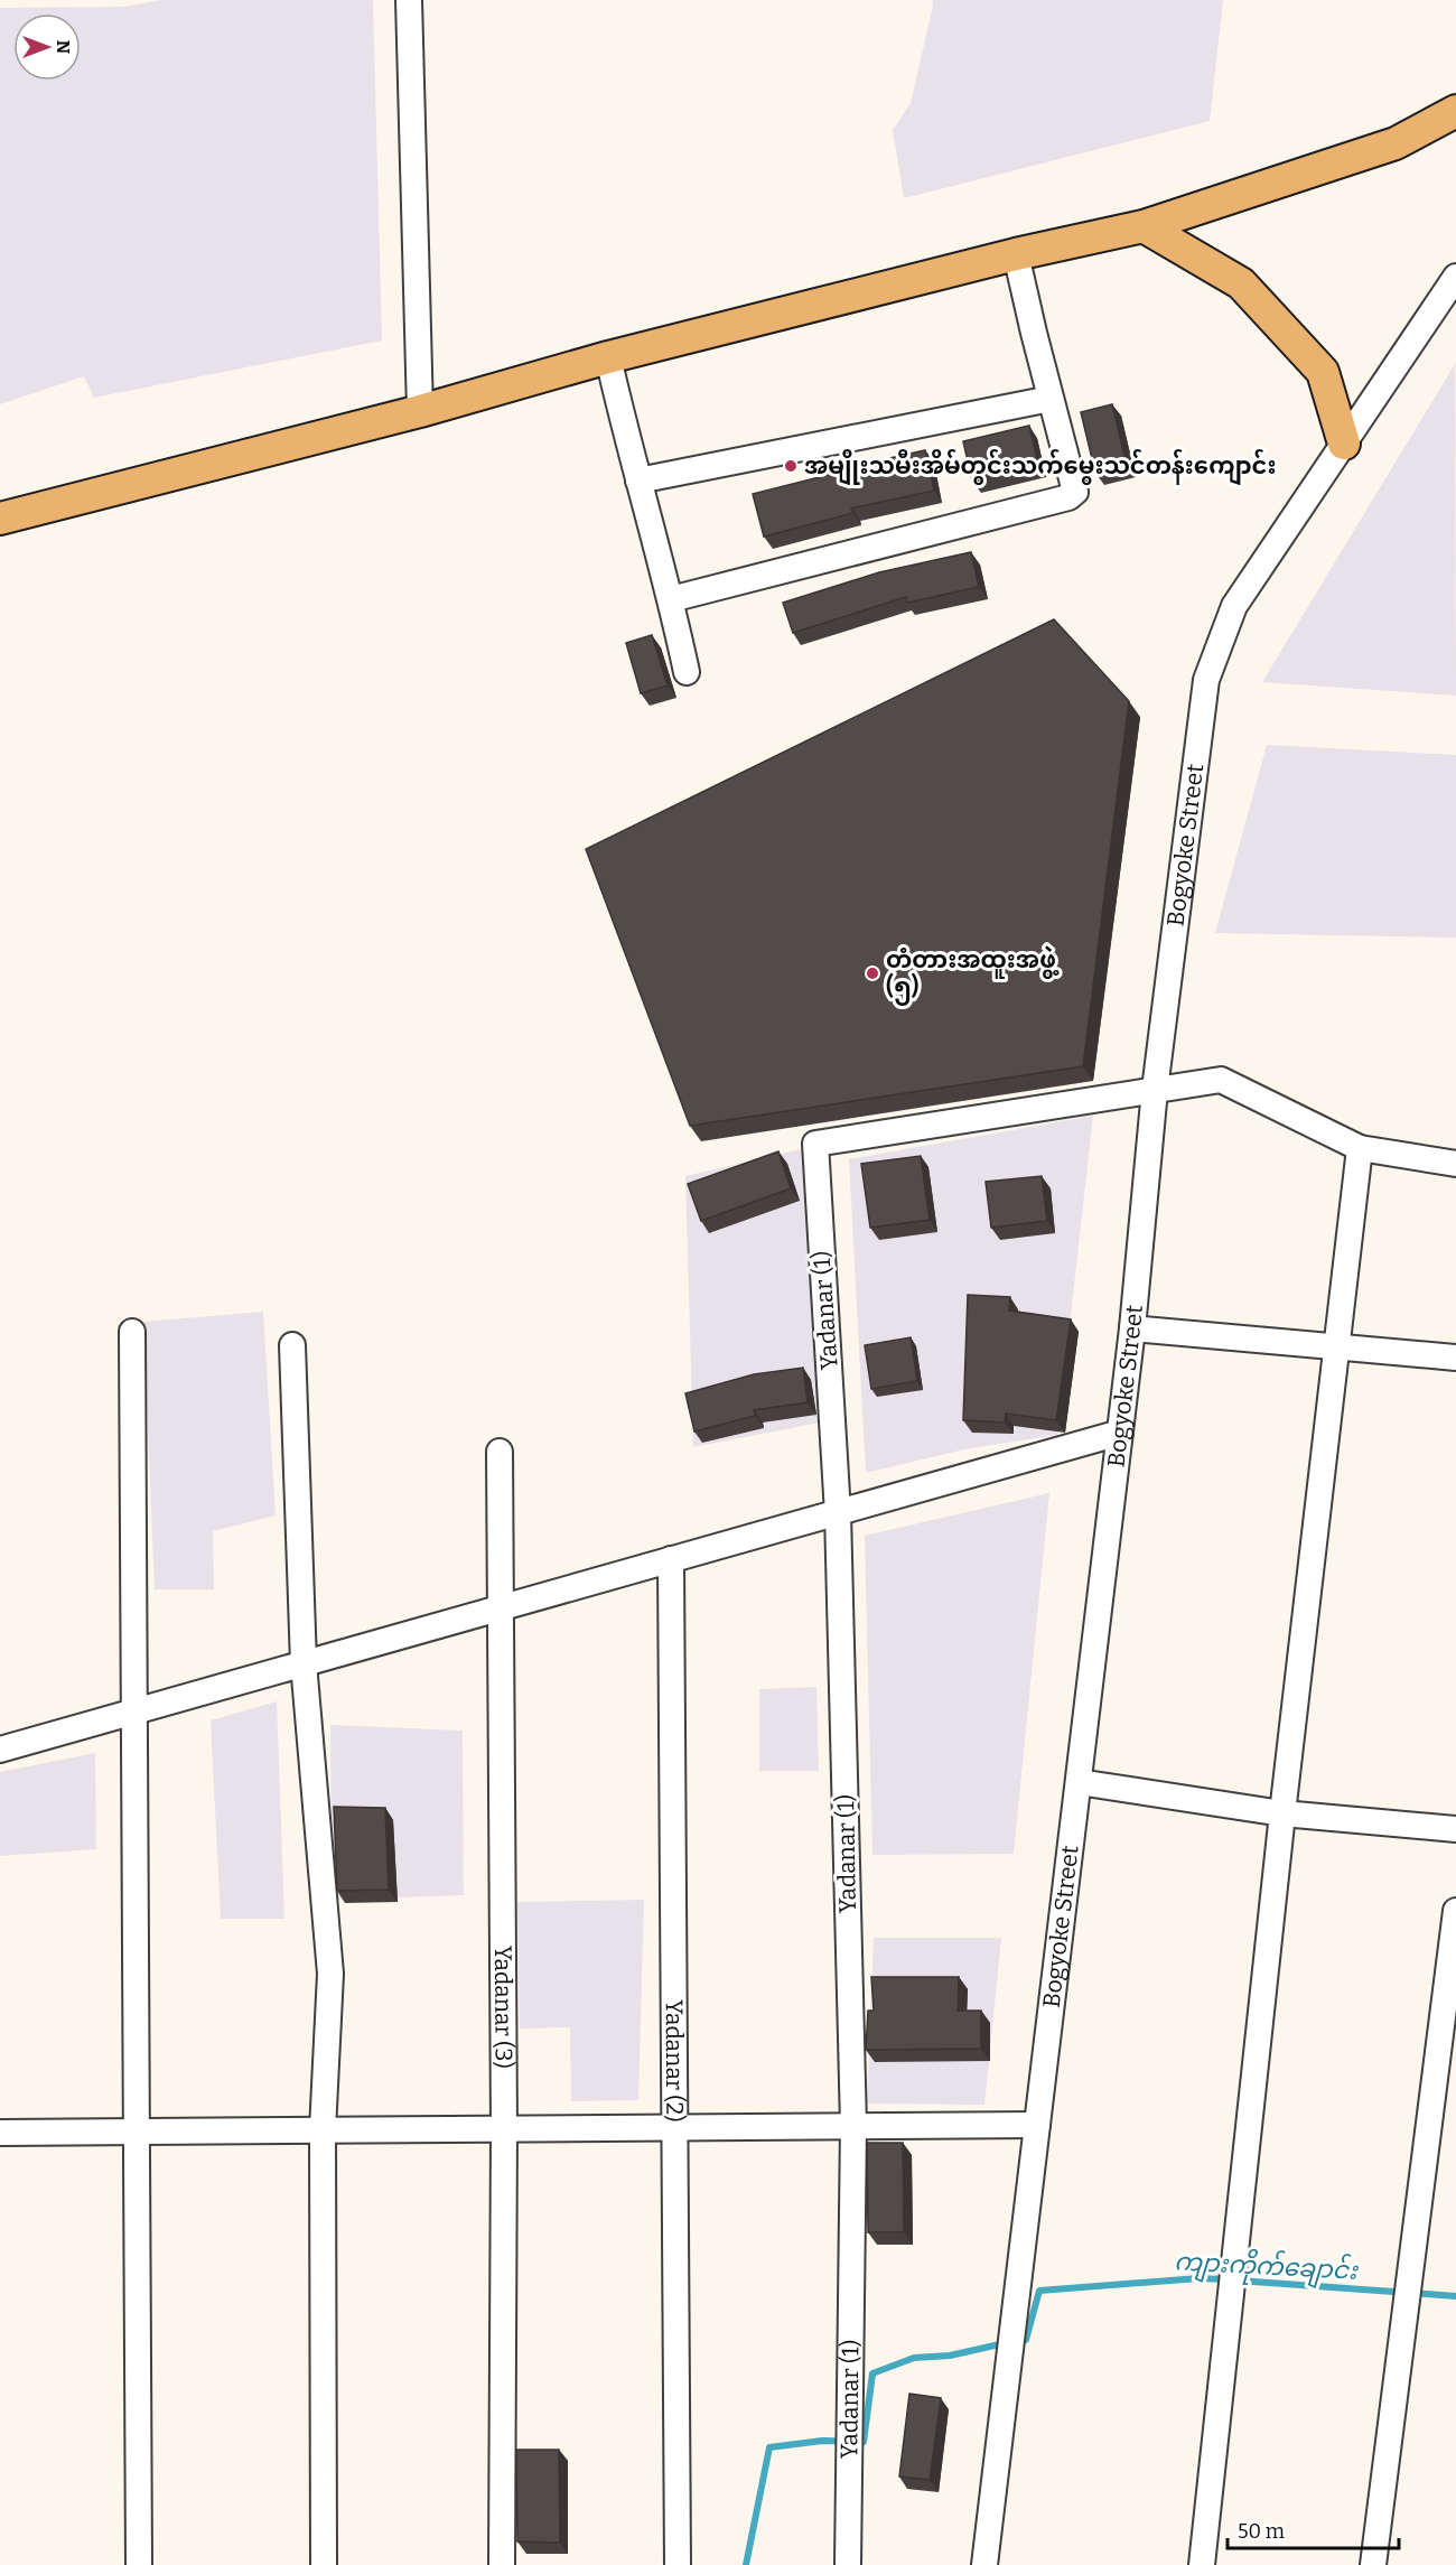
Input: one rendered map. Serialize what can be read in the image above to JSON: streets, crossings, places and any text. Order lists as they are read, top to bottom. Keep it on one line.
{"streets":{"street":["Bogyoke Street","Yadanar (1)","Yadanar (3)","Yadanar (2)"]},"crossings":[["Bogyoke Street","Yadanar (1)"]],"water":["ကျားကိုက်ချောင်း"],"places":["အမျိုးသမီးအိမ်တွင်းသက်မွေးသင်တန်းကျောင်း","တံတားအထူးအဖွဲ့ (၅)"],"scale_bar":"50 m","north":"right"}
